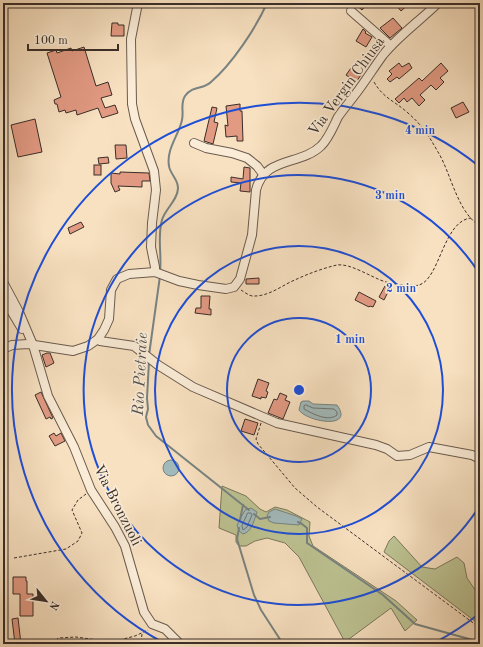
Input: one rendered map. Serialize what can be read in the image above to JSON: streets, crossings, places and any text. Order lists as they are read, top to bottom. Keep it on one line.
{"streets":{"street":["Via Vergin Chiusa","Via Bronzuoli"]},"water":["Rio Pietraie"],"scale_bar":"100 m","north":"bottom right","rings":["4 min","3 min","2 min","1 min"]}
